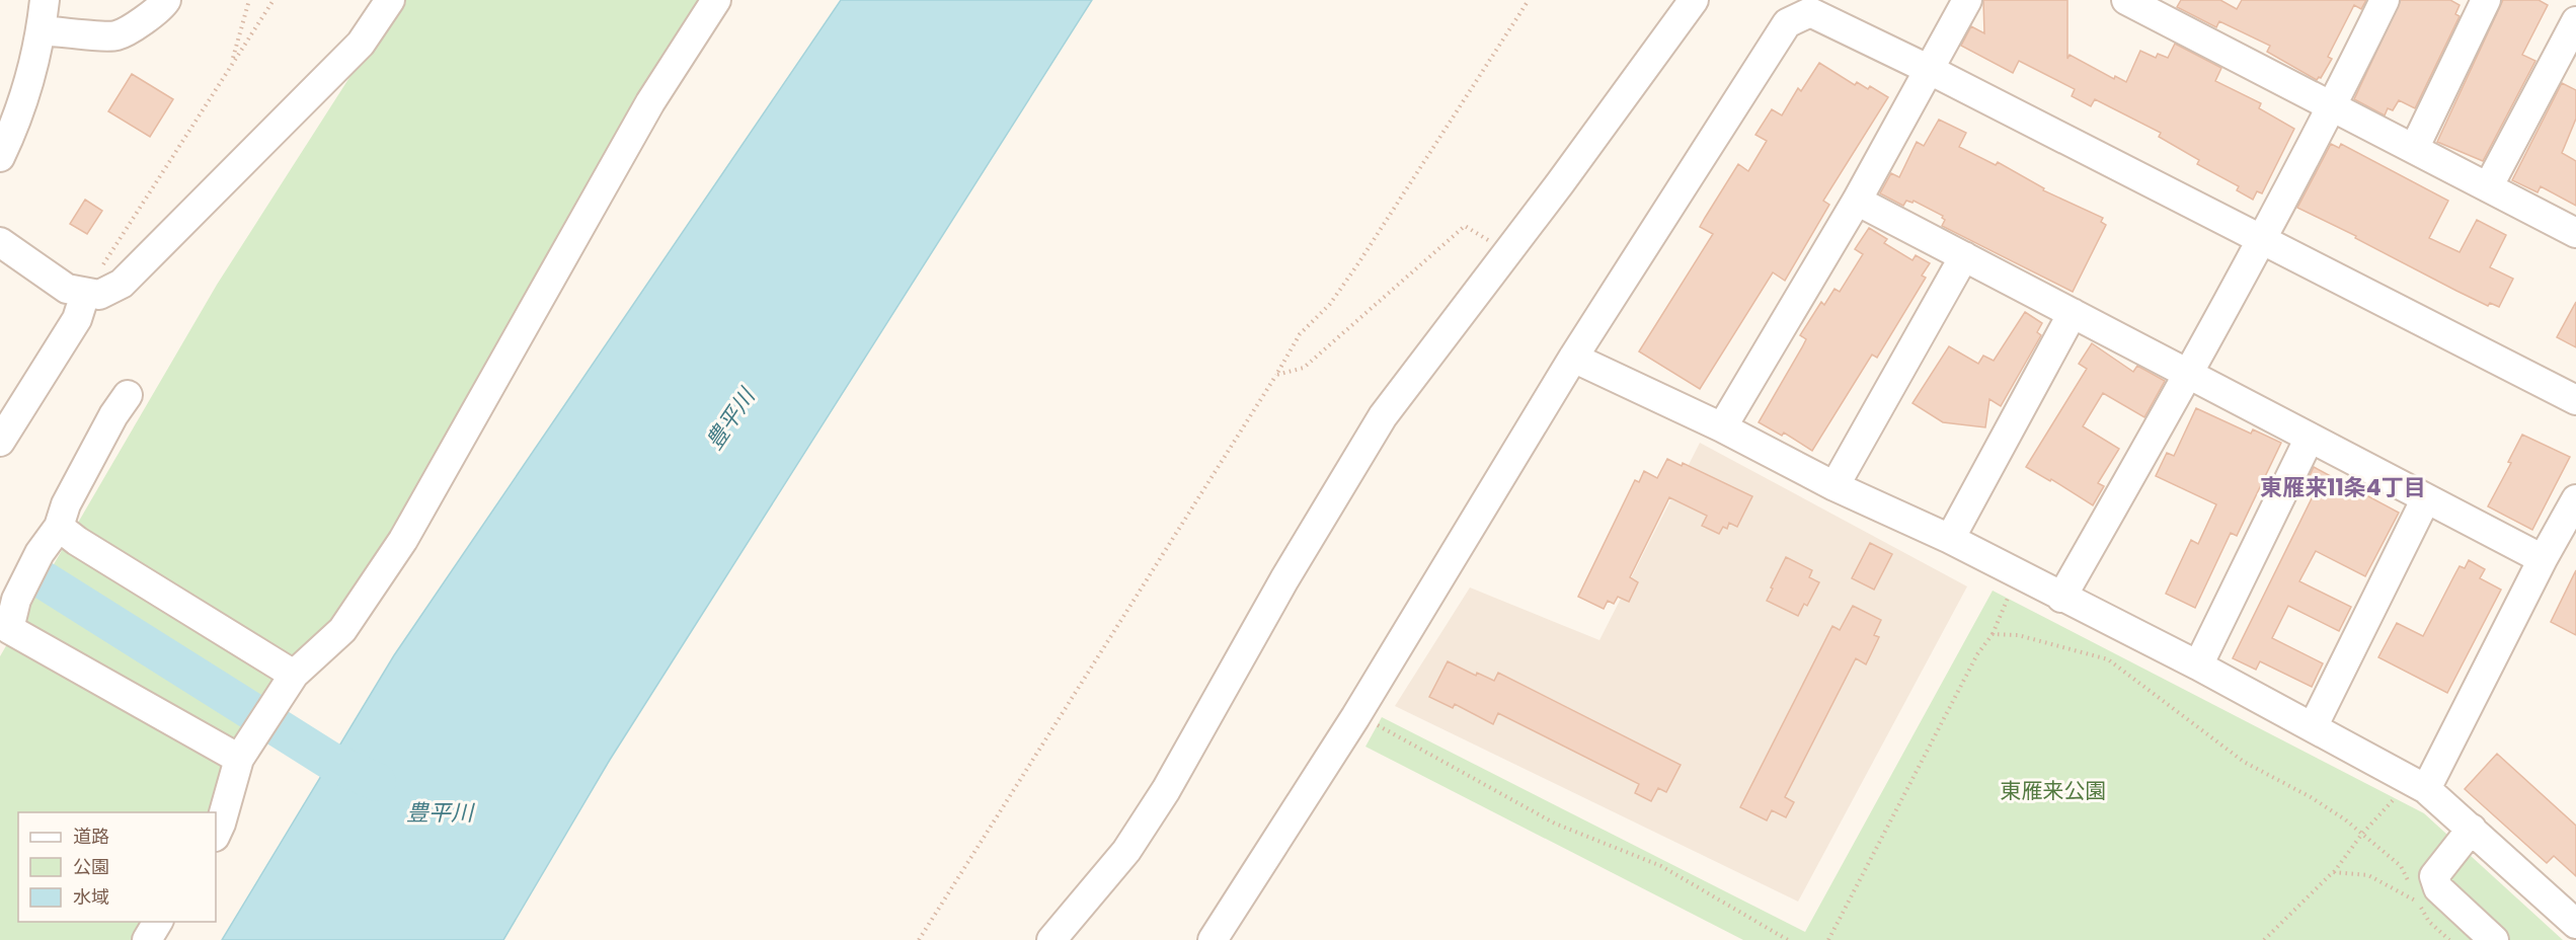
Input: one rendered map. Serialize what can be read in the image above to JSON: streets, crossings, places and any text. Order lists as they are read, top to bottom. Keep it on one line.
{"districts":["東雁来11条4丁目"],"water":["豊平川"],"parks":["東雁来公園"],"legend":["道路","公園","水域"]}
